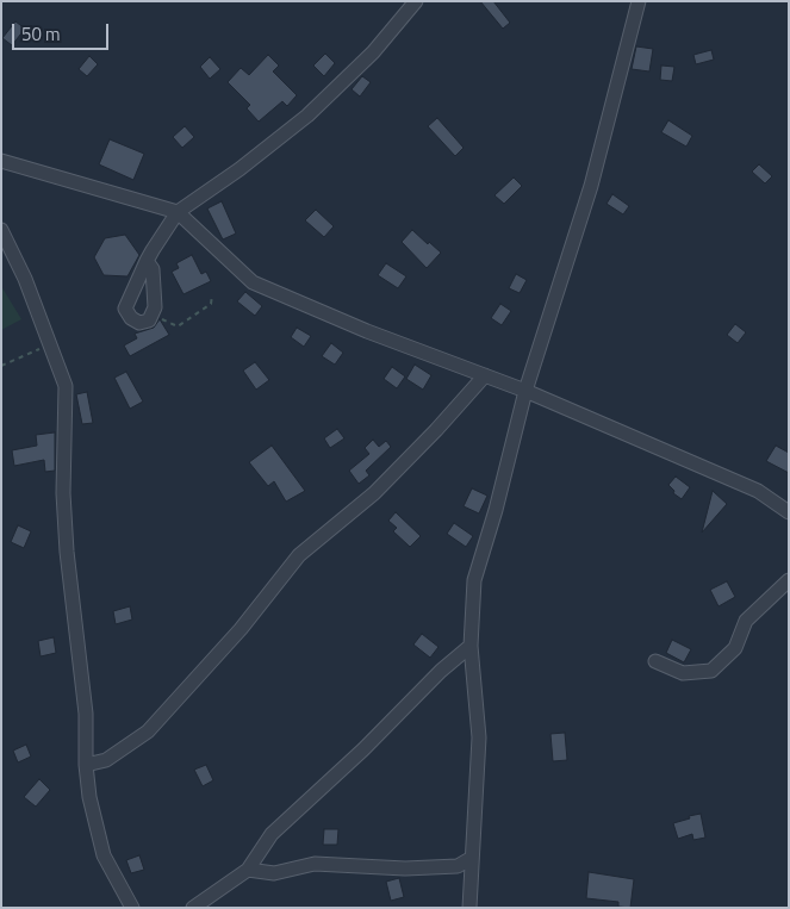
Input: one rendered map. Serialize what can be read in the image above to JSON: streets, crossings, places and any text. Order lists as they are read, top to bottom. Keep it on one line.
{"scale_bar":"50 m"}
